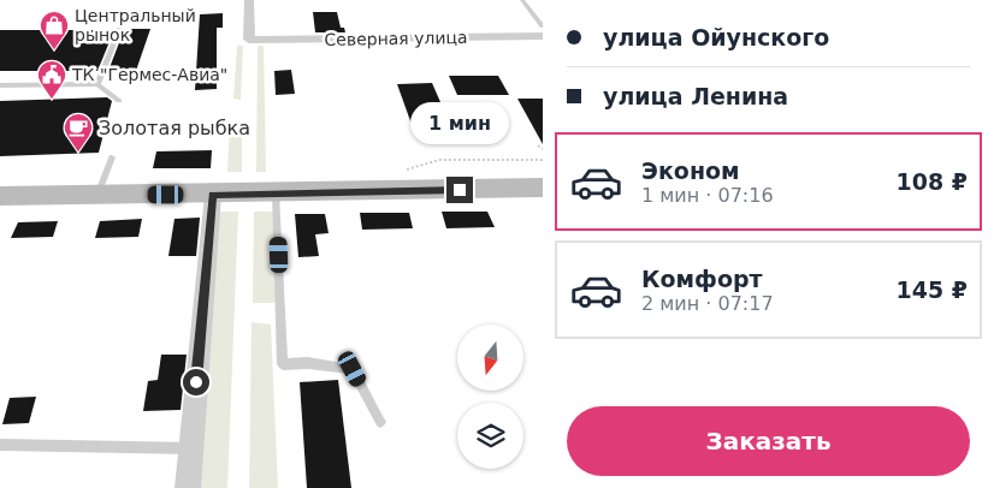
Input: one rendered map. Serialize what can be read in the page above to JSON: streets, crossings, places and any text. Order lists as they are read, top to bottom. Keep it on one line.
{"streets":{"street":["Северная улица"]},"places":{"shop":["Центральный рынок"],"public building":["ТК \"Гермес-Авиа\""],"cafe":["Золотая рыбка"]},"north":"bottom","page":{"banner":["улица Ойунского","улица Ленина"],"bubble":"1 мин","list":[{"name":"Эконом","note":"1 мин · 07:16","value":"108 ₽"},{"name":"Комфорт","note":"2 мин · 07:17","value":"145 ₽"}],"buttons":"Заказать"}}
